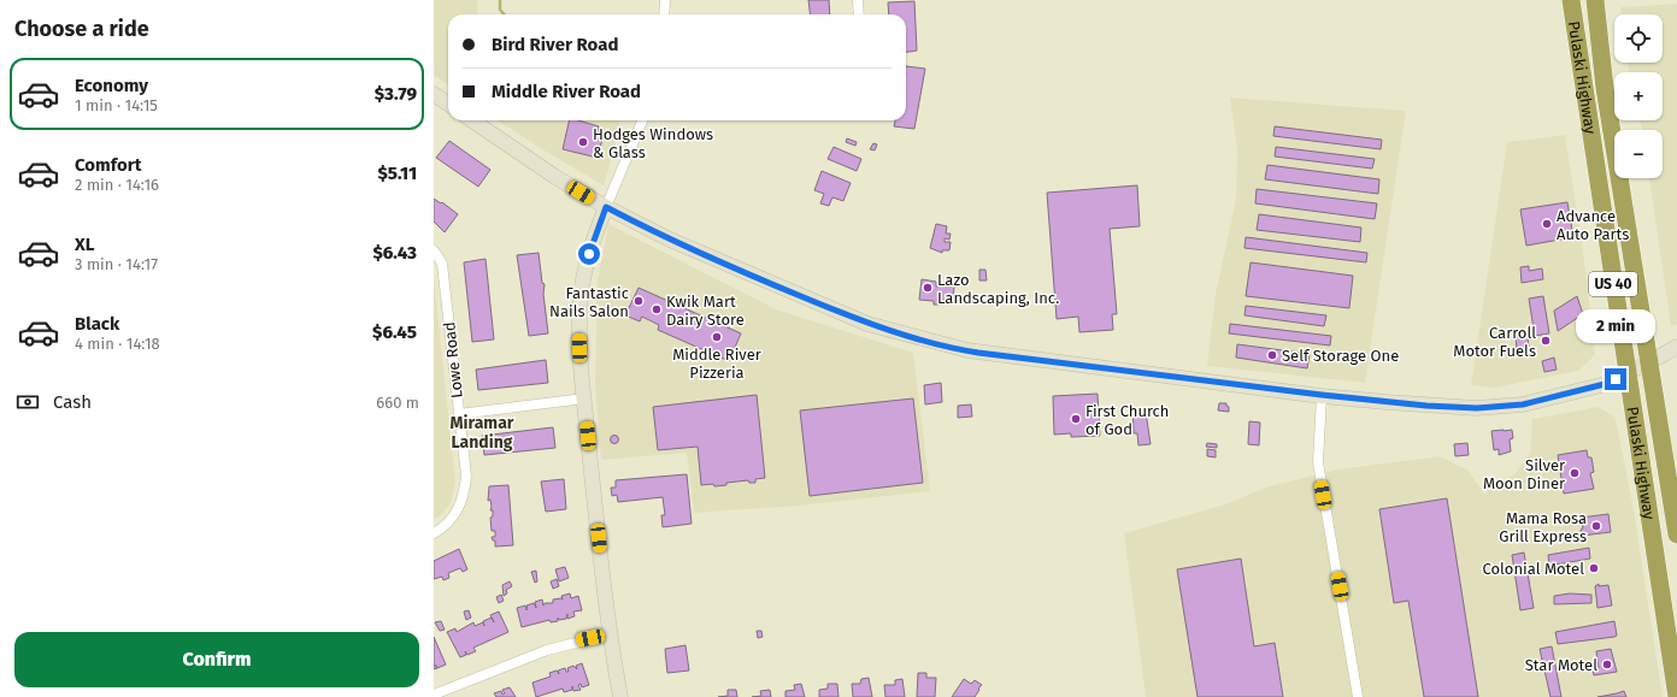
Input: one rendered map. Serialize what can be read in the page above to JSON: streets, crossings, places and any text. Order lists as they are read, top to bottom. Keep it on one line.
{"streets":{"highway":["Pulaski Highway","US 40"],"street":["Lowe Road"]},"districts":["Miramar Landing"],"places":["Hodges Windows & Glass","Advance Auto Parts","Lazo Landscaping, Inc.","Fantastic Nails Salon","Kwik Mart Dairy Store","Middle River Pizzeria","Carroll Motor Fuels","Self Storage One","First Church of God","Silver Moon Diner","Mama Rosa Grill Express","Colonial Motel","Star Motel"],"page":{"heading":"Choose a ride","map_buttons":["+","−"],"banner":["Bird River Road","Middle River Road"],"list":[{"name":"Economy","note":"1 min · 14:15","value":"$3.79"},{"name":"Comfort","note":"2 min · 14:16","value":"$5.11"},{"name":"XL","note":"3 min · 14:17","value":"$6.43"},{"name":"Black","note":"4 min · 14:18","value":"$6.45"}],"bubble":"2 min","pay":["Cash","660 m"],"buttons":"Confirm"}}
